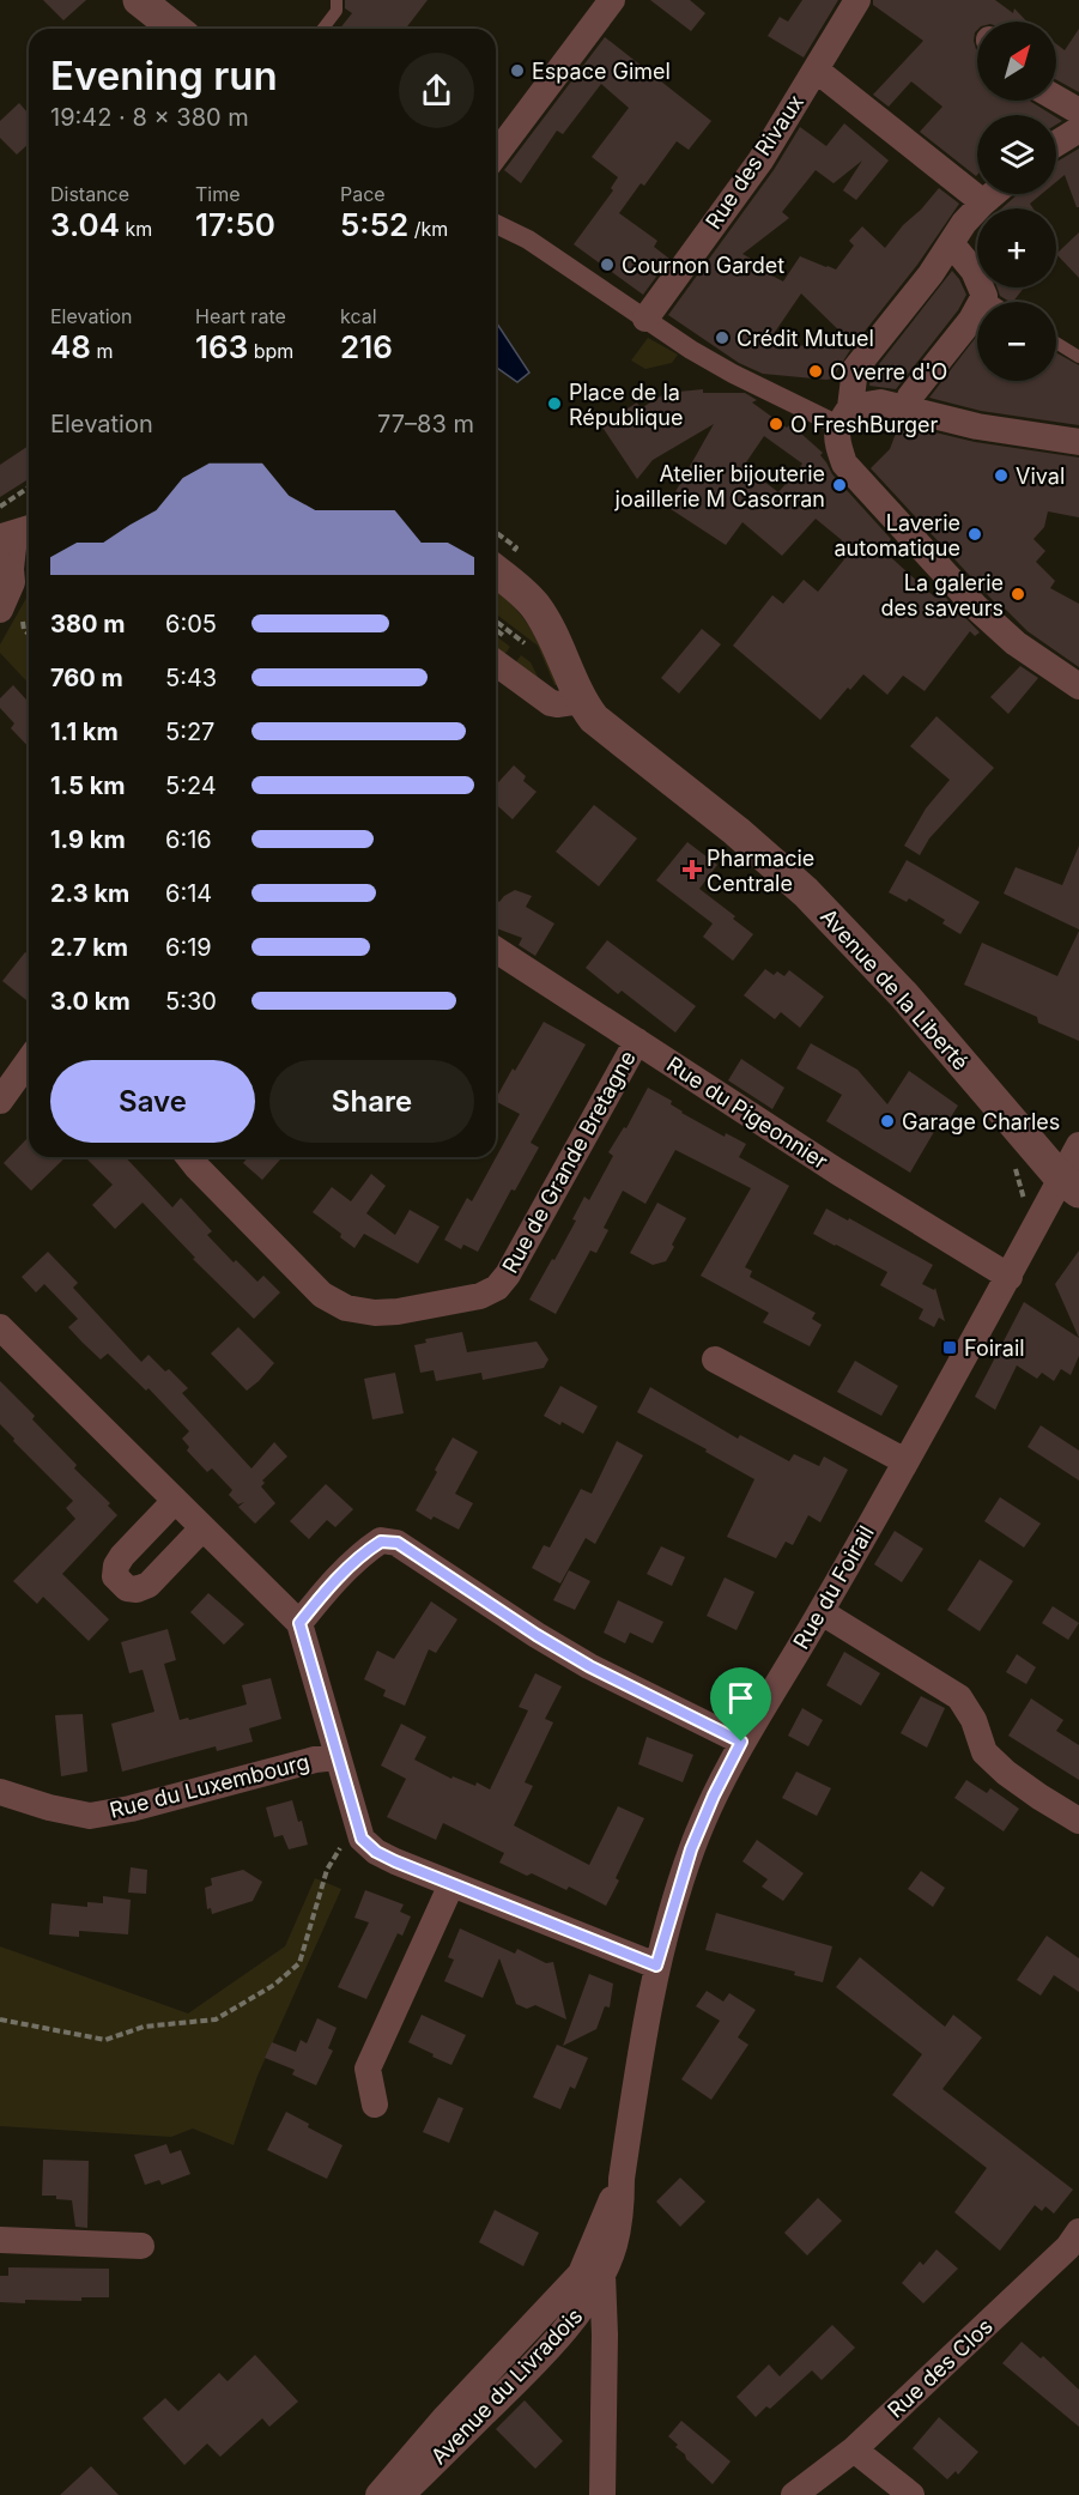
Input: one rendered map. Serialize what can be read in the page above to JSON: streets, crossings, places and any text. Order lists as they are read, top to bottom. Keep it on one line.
{"streets":{"street":["Rue des Rivaux","Avenue de la Liberté","Rue du Pigeonnier","Rue de Grande Bretagne","Rue du Foirail","Rue du Luxembourg","Rue des Clos","Avenue du Livradois"]},"crossings":[["Avenue de la Liberté","Rue du Foirail"],["Rue du Pigeonnier","Rue de Grande Bretagne"],["Rue du Pigeonnier","Rue du Foirail"],["Rue du Foirail","Avenue du Livradois"]],"places":{"other":["Espace Gimel","Cournon Gardet","Crédit Mutuel","O verre d'O","Place de la République","O FreshBurger","Vival","Atelier bijouterie joaillerie M Casorran","Laverie automatique","La galerie des saveurs","Garage Charles"],"health":["Pharmacie Centrale"],"transit":["Foirail"]},"north":"top right","page":{"map_buttons":["+","−"],"heading":["Evening run","19:42 · 8 × 380 m"],"stats":[["Distance","3.04 km"],["Time","17:50"],["Pace","5:52 /km"],["Elevation","48 m"],["Heart rate","163 bpm"],["kcal","216"]],"chart":["Elevation","77–83 m"],"list":[{"name":"380 m","note":"6:05"},{"name":"760 m","note":"5:43"},{"name":"1.1 km","note":"5:27"},{"name":"1.5 km","note":"5:24"},{"name":"1.9 km","note":"6:16"},{"name":"2.3 km","note":"6:14"},{"name":"2.7 km","note":"6:19"},{"name":"3.0 km","note":"5:30"}],"buttons":["Save","Share"]}}
